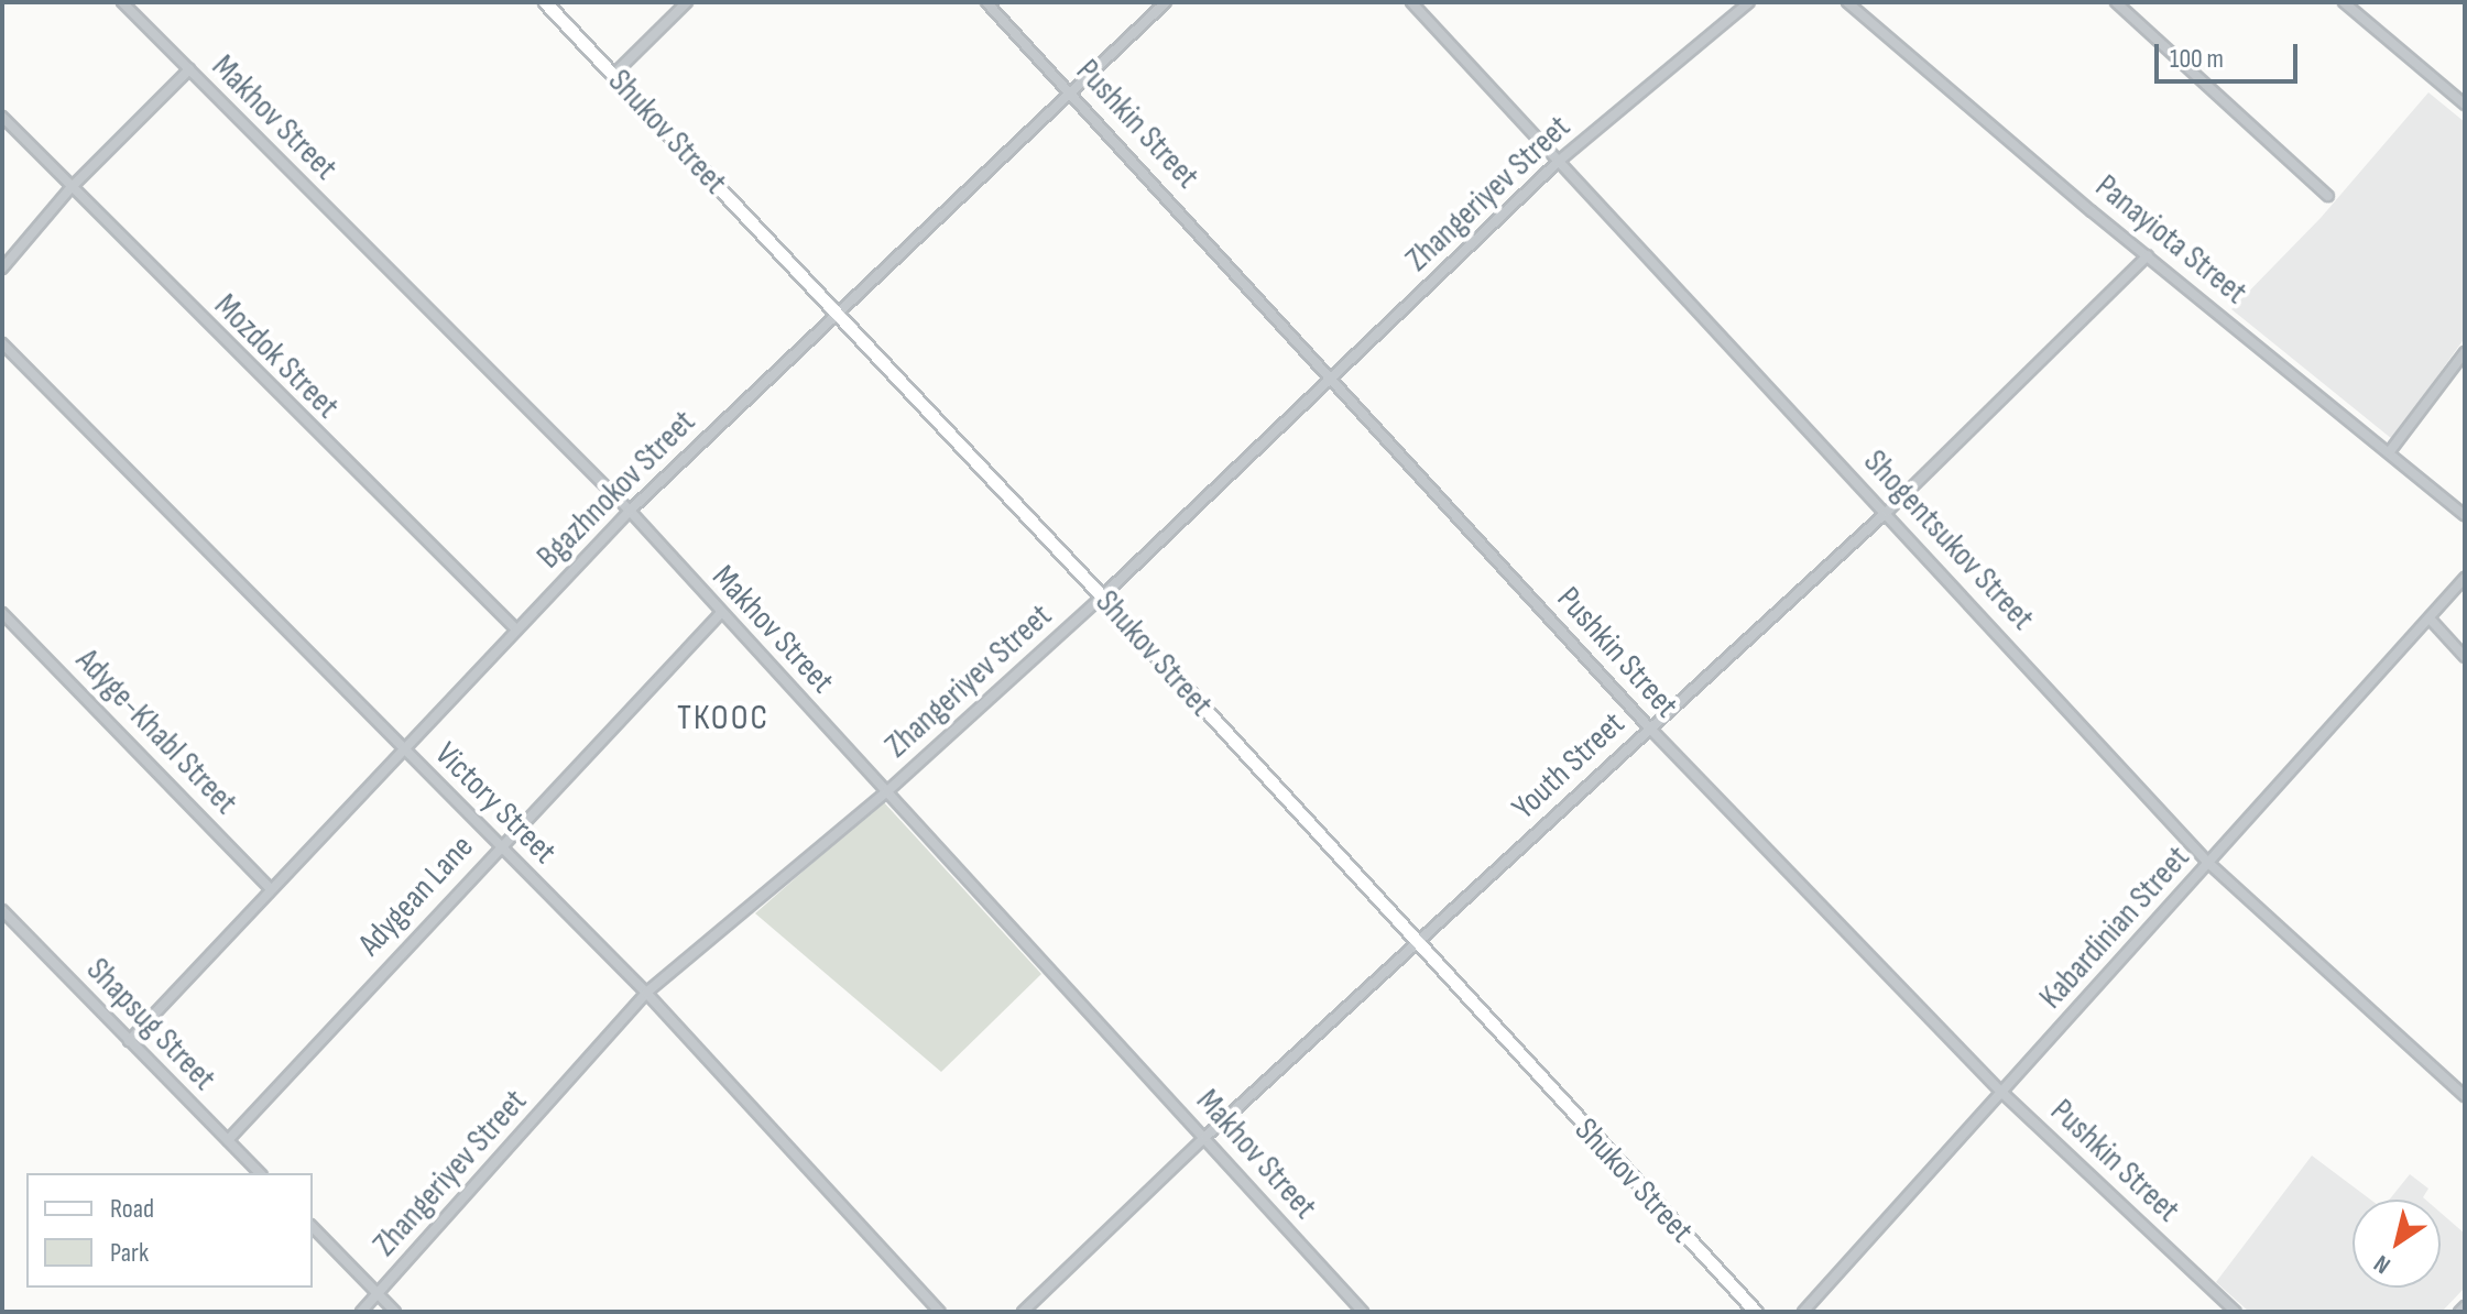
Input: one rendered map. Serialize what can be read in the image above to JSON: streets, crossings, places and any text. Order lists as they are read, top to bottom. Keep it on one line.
{"streets":{"main road":["Shukov Street"],"street":["Makhov Street","Pushkin Street","Zhangeriyev Street","Panayiota Street","Mozdok Street","Bgazhnokov Street","Shogentsukov Street","Adyge-Khabl Street","Youth Street","Victory Street","Adygean Lane","Kabardinian Street","Shapsug Street"]},"crossings":[["Makhov Street","Zhangeriyev Street"],["Makhov Street","Bgazhnokov Street"],["Makhov Street","Youth Street"],["Makhov Street","Adygean Lane"],["Pushkin Street","Zhangeriyev Street"],["Pushkin Street","Bgazhnokov Street"],["Pushkin Street","Youth Street"],["Pushkin Street","Kabardinian Street"],["Shukov Street","Zhangeriyev Street"],["Shukov Street","Bgazhnokov Street"],["Shukov Street","Youth Street"],["Zhangeriyev Street","Shogentsukov Street"],["Zhangeriyev Street","Victory Street"],["Panayiota Street","Youth Street"],["Mozdok Street","Bgazhnokov Street"],["Bgazhnokov Street","Adyge-Khabl Street"],["Bgazhnokov Street","Victory Street"],["Bgazhnokov Street","Shapsug Street"],["Shogentsukov Street","Youth Street"],["Shogentsukov Street","Kabardinian Street"],["Victory Street","Adygean Lane"],["Adygean Lane","Shapsug Street"]],"districts":["ТКООС"],"legend":["Road","Park"],"scale_bar":"100 m","north":"bottom left"}
